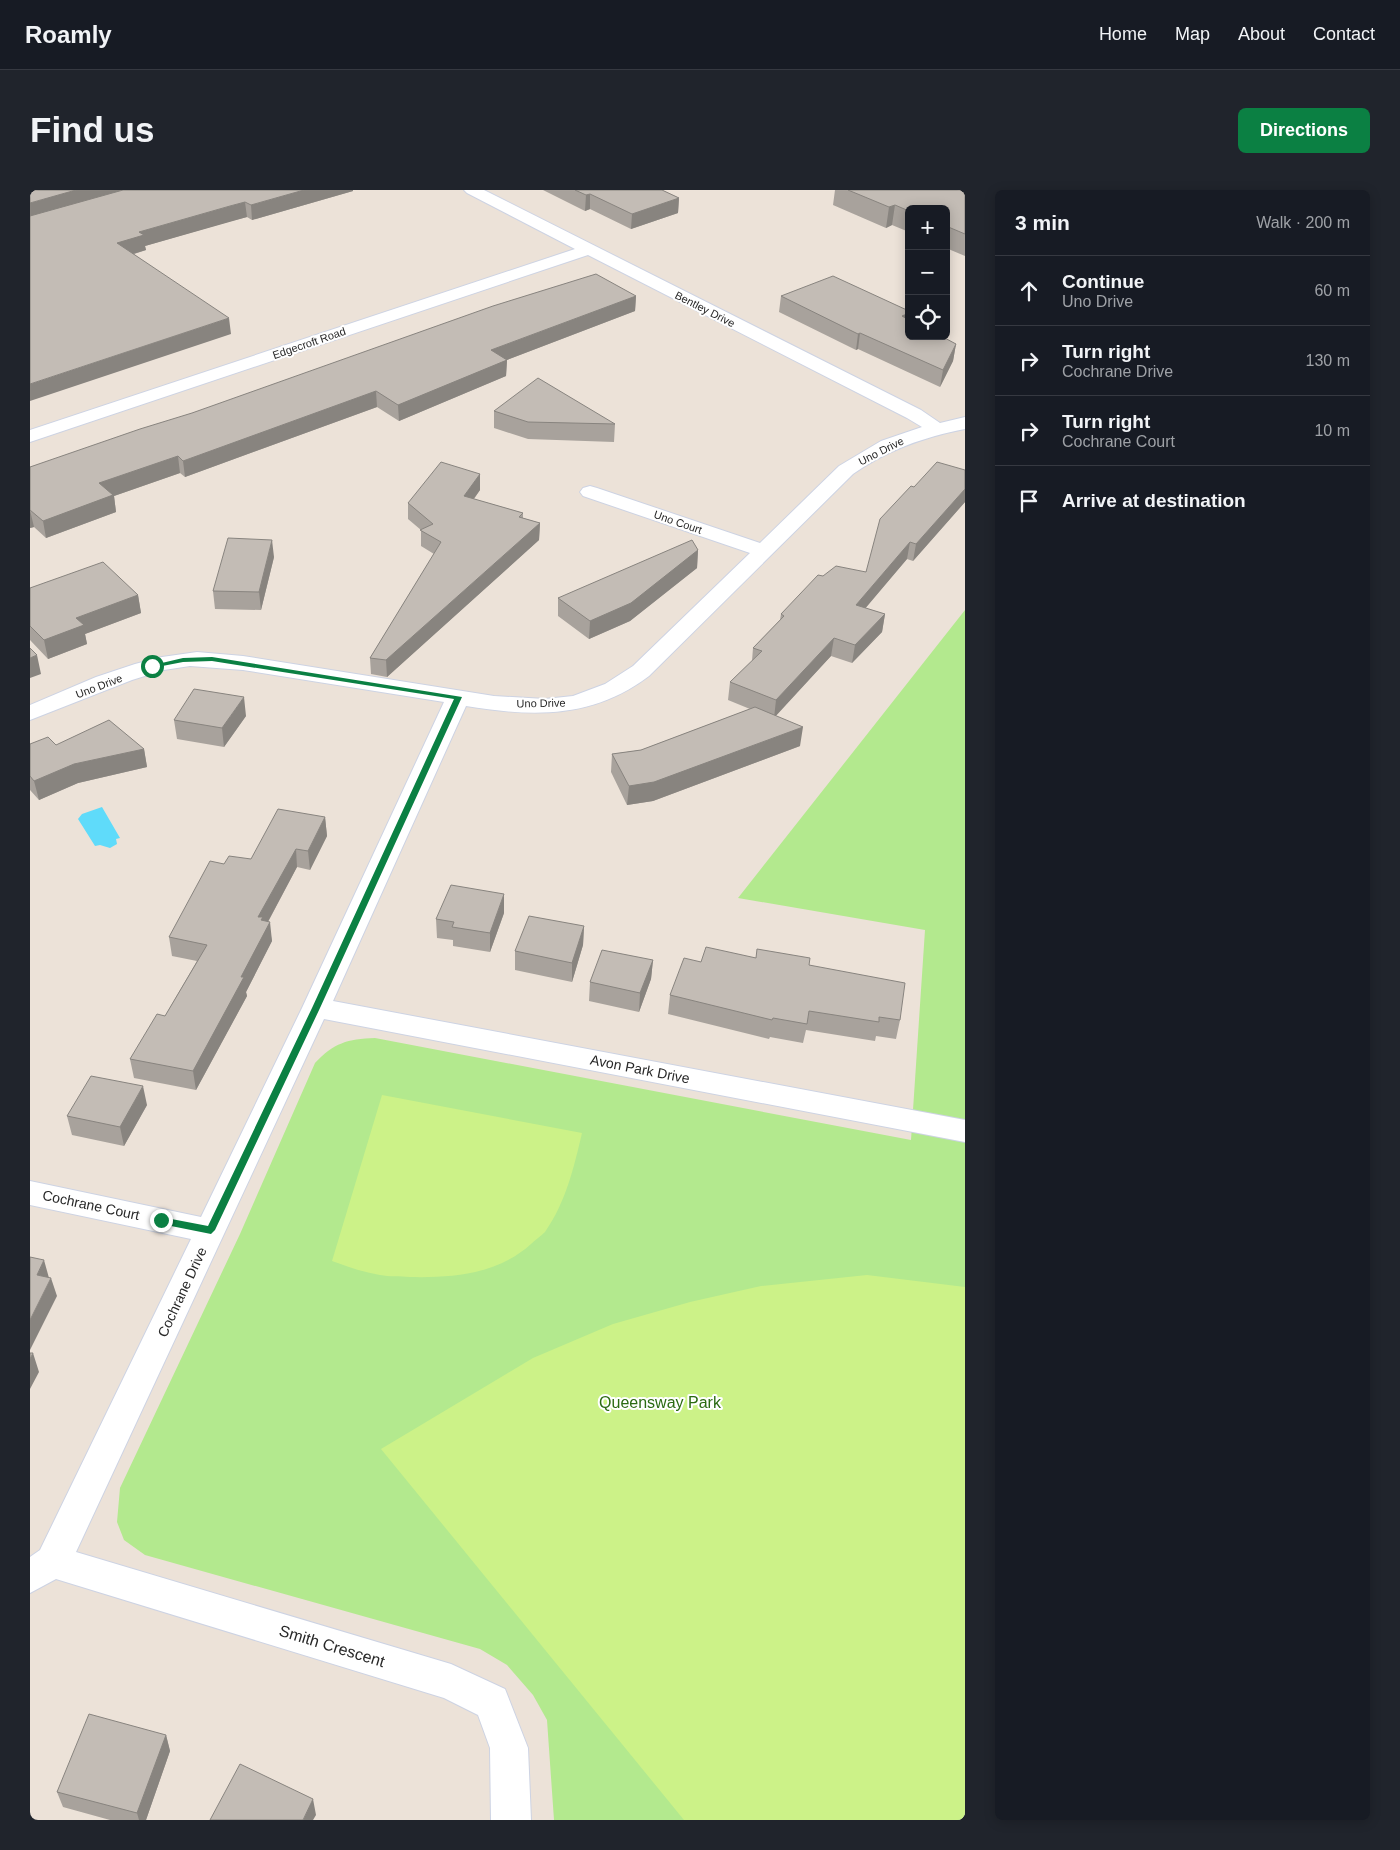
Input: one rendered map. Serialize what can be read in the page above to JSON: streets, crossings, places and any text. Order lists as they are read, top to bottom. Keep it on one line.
{"streets":{"street":["Bentley Drive","Edgecroft Road","Uno Drive","Uno Court","Avon Park Drive","Cochrane Court","Cochrane Drive","Smith Crescent"]},"crossings":[["Bentley Drive","Edgecroft Road"],["Bentley Drive","Uno Drive"],["Uno Drive","Uno Court"],["Uno Drive","Cochrane Drive"],["Avon Park Drive","Cochrane Drive"],["Cochrane Court","Cochrane Drive"],["Cochrane Drive","Smith Crescent"]],"parks":["Queensway Park"],"page":{"header":"Roamly","nav":["Home","Map","About","Contact"],"buttons":"Directions","title":"Find us","heading":["3 min","Walk · 200 m"],"map_buttons":["+","−"],"list":[["Continue","Uno Drive","60 m"],["Turn right","Cochrane Drive","130 m"],["Turn right","Cochrane Court","10 m"],"Arrive at destination"]}}
